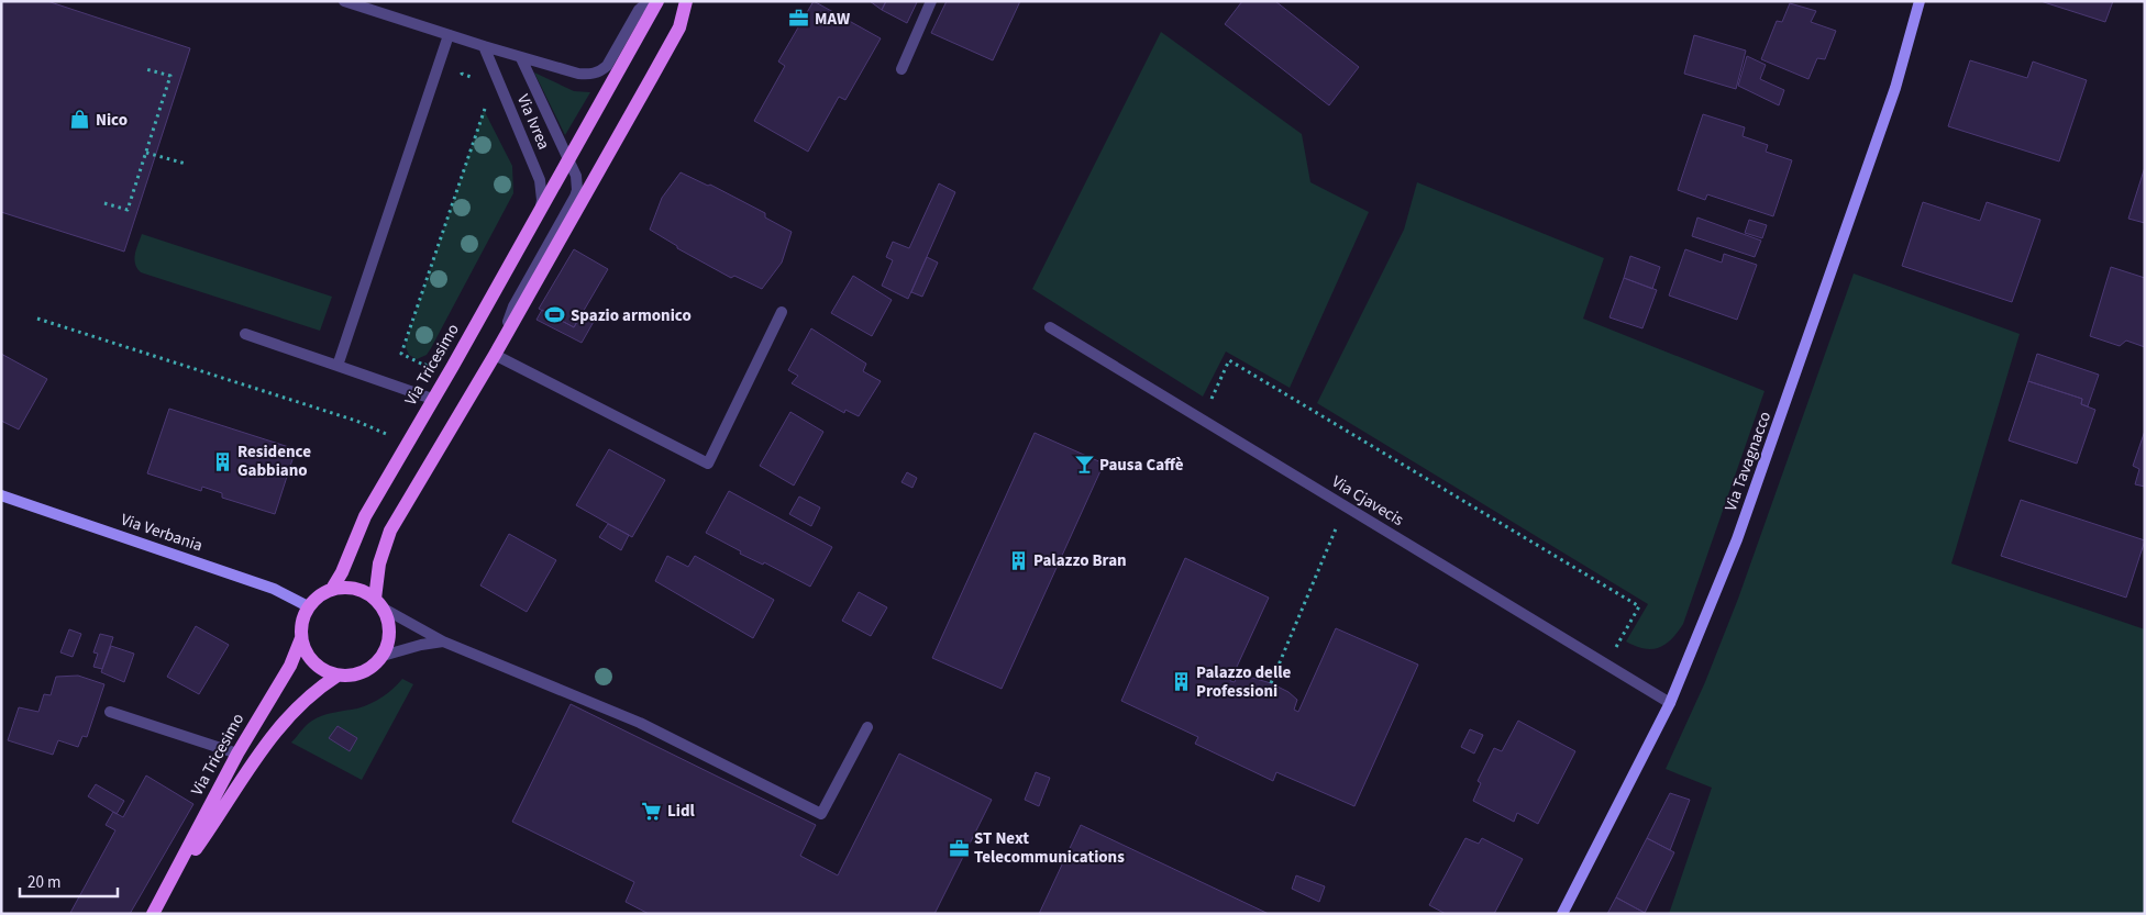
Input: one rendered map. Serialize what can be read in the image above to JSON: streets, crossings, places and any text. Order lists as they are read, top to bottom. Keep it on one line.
{"streets":{"main road":["Via Tricesimo"],"street":["Via Ivrea","Via Tavagnacco","Via Cjavecis","Via Verbania"]},"crossings":[["Via Ivrea","Via Tricesimo"],["Via Tricesimo","Via Verbania"],["Via Tavagnacco","Via Cjavecis"]],"places":{"office":["MAW","ST Next Telecommunications"],"shop":["Nico"],"sports":["Spazio armonico"],"building":["Residence Gabbiano","Palazzo Bran","Palazzo delle Professioni"],"bar":["Pausa Caffè"],"supermarket":["Lidl"]},"scale_bar":"20 m"}
